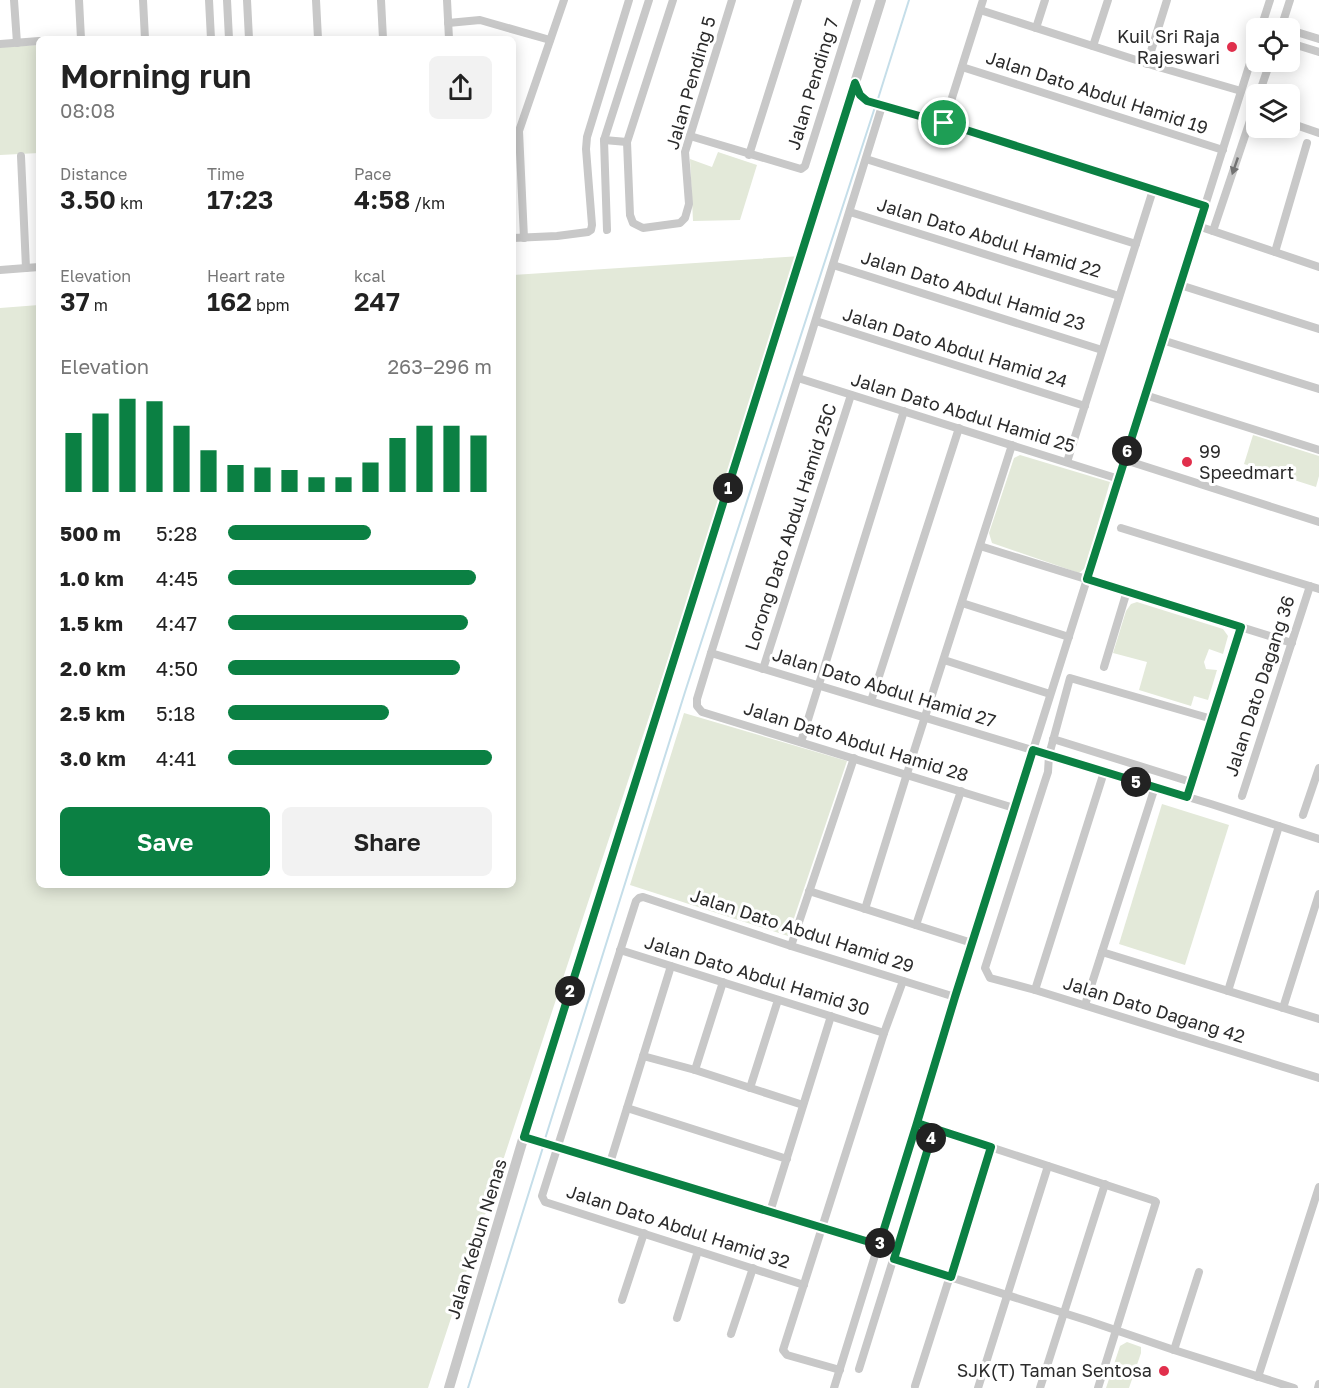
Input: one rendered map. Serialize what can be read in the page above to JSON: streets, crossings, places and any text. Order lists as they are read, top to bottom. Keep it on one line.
{"streets":{"street":["Jalan Pending 5","Jalan Pending 7","Jalan Dato Abdul Hamid 19","Jalan Dato Abdul Hamid 22","Jalan Dato Abdul Hamid 23","Jalan Dato Abdul Hamid 24","Jalan Dato Abdul Hamid 25","Lorong Dato Abdul Hamid 25C","Jalan Dato Dagang 36","Jalan Dato Abdul Hamid 27","Jalan Dato Abdul Hamid 28","Jalan Dato Abdul Hamid 29","Jalan Dato Abdul Hamid 30","Jalan Dato Dagang 42","Jalan Dato Abdul Hamid 32","Jalan Kebun Nenas"]},"crossings":[["Jalan Pending 5","Jalan Pending 7"],["Jalan Dato Abdul Hamid 25","Lorong Dato Abdul Hamid 25C"],["Lorong Dato Abdul Hamid 25C","Jalan Dato Abdul Hamid 27"],["Jalan Dato Abdul Hamid 27","Jalan Dato Abdul Hamid 28"],["Jalan Dato Abdul Hamid 27","Jalan Dato Dagang 42"],["Jalan Dato Abdul Hamid 29","Jalan Dato Abdul Hamid 30"]],"places":["Kuil Sri Raja Rajeswari","99 Speedmart","SJK(T) Taman Sentosa"],"page":{"heading":["Morning run","08:08"],"stats":[["Distance","3.50 km"],["Time","17:23"],["Pace","4:58 /km"],["Elevation","37 m"],["Heart rate","162 bpm"],["kcal","247"]],"chart":["Elevation","263–296 m"],"pins":["6","1","5","2","4","3"],"list":[{"name":"500 m","note":"5:28"},{"name":"1.0 km","note":"4:45"},{"name":"1.5 km","note":"4:47"},{"name":"2.0 km","note":"4:50"},{"name":"2.5 km","note":"5:18"},{"name":"3.0 km","note":"4:41"}],"buttons":["Save","Share"]}}
